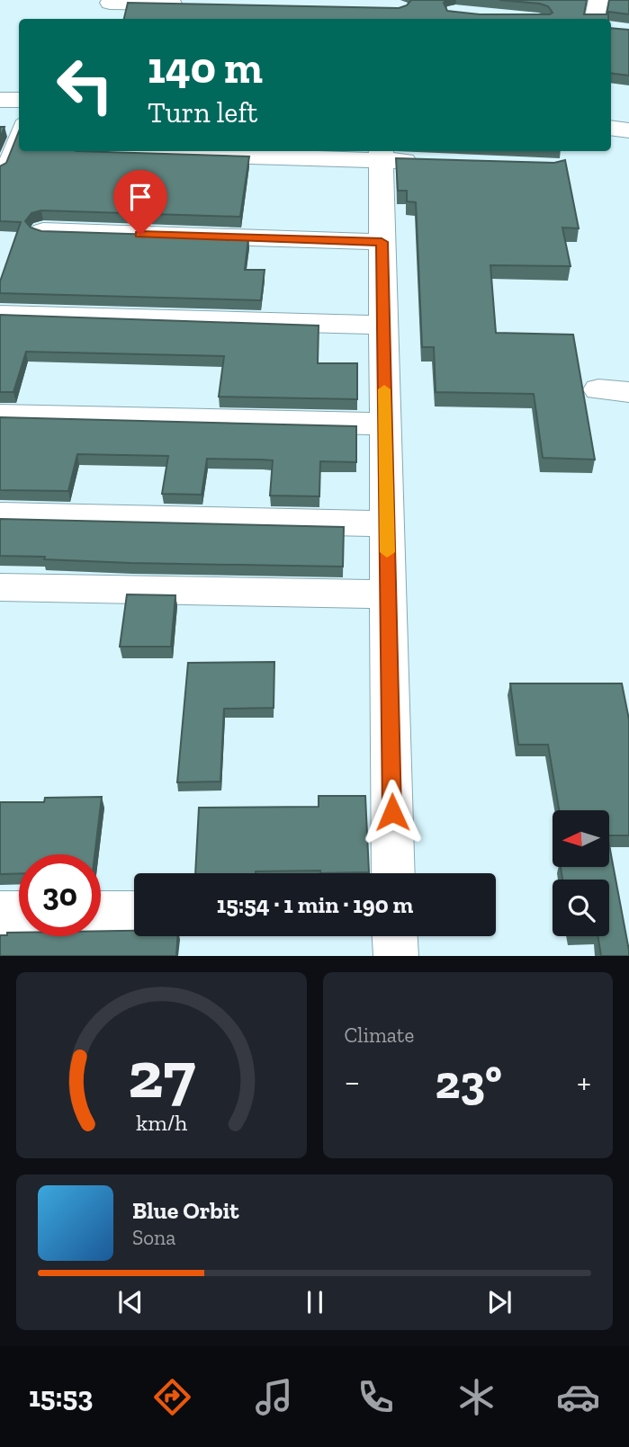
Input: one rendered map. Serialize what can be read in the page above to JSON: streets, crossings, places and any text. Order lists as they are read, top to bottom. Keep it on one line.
{"north":"left","page":{"turn":["140 m","Turn left"],"limit":"30","trip":"15:54 · 1 min · 190 m","tile":"Climate","heat":["−","23°","+"],"song":["Blue Orbit","Sona"],"tabs":"15:53","gauge":["27","km/h"]}}
